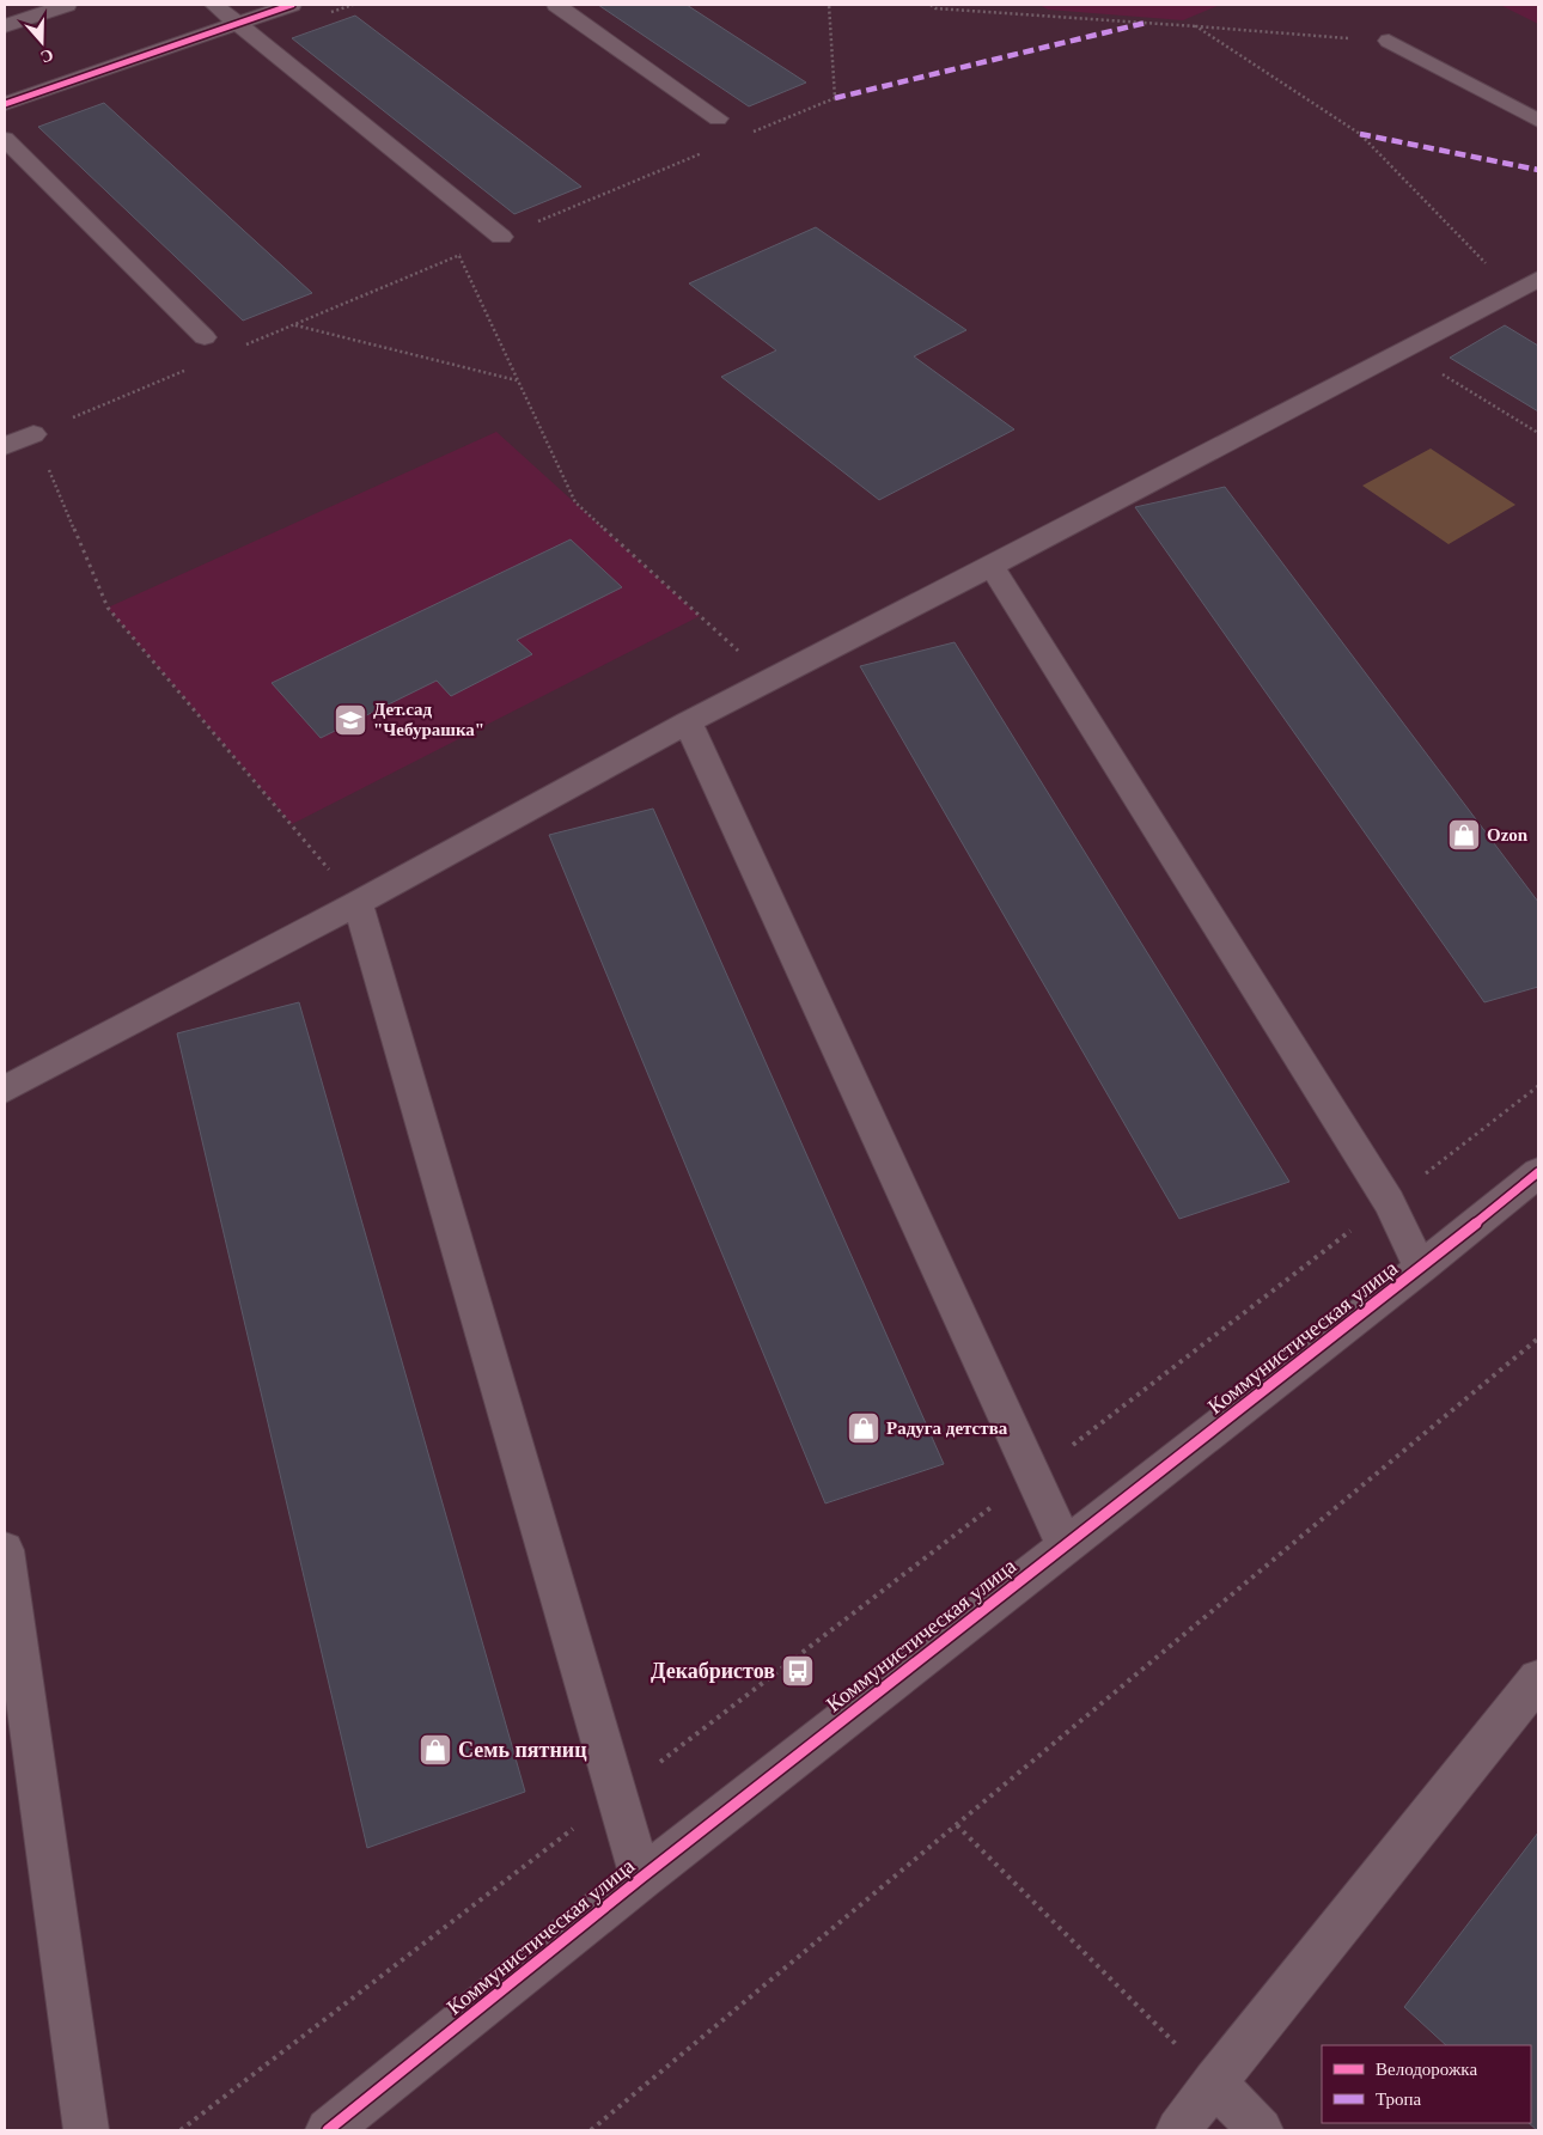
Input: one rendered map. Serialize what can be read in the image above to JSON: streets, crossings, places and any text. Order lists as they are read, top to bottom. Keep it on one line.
{"streets":{"street":["Коммунистическая улица"]},"places":{"school or university":["Дет.сад \"Чебурашка\""],"shop":["Ozon","Радуга детства","Семь пятниц"],"bus stop":["Декабристов"]},"legend":["Велодорожка","Тропа"],"north":"bottom"}
